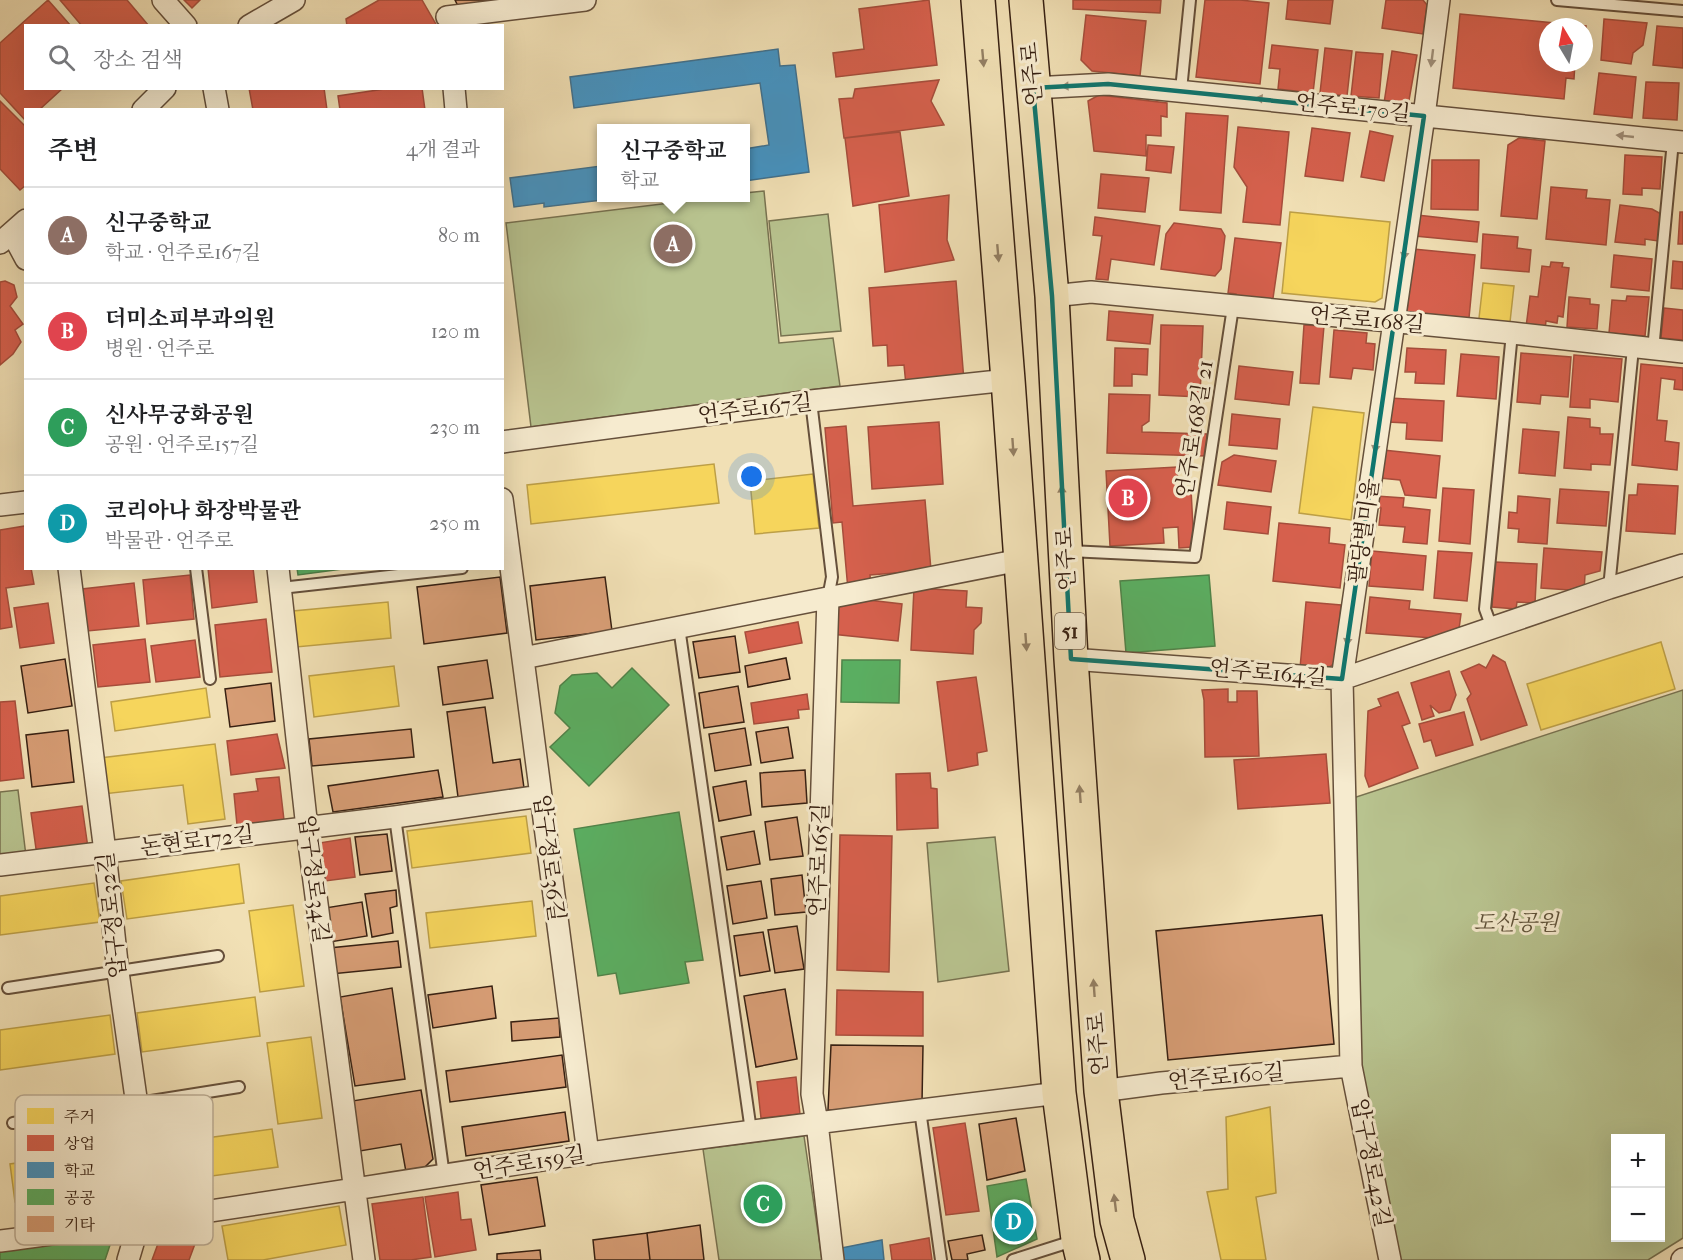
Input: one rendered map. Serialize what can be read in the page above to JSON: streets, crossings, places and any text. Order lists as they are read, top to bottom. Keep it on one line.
{"streets":{"main road":["언주로","51"],"street":["언주로170길","언주로168길","언주로167길","팔당별미울","언주로164길","논현로172길","압구정로36길","언주로165길","압구정로34길","압구정로32길","언주로160길","언주로159길","압구정로42길"],"lane":["언주로168길 21"]},"crossings":[["언주로","언주로170길"],["언주로","언주로168길"],["언주로","언주로167길"],["언주로","언주로168길 21"],["언주로","언주로164길"],["언주로","언주로160길"],["언주로","언주로159길"],["언주로170길","언주로168길"],["언주로170길","팔당별미울"],["언주로168길","언주로168길 21"],["언주로168길","팔당별미울"],["팔당별미울","언주로164길"],["팔당별미울","언주로160길"],["팔당별미울","압구정로42길"],["논현로172길","압구정로36길"],["논현로172길","압구정로34길"],["논현로172길","압구정로32길"],["압구정로36길","언주로159길"],["언주로165길","언주로159길"],["압구정로34길","언주로159길"],["언주로160길","압구정로42길"]],"one_way":["언주로170길","팔당별미울"],"parks":["도산공원"],"legend":["주거","상업","학교","공공","기타"],"north":"top","page":{"search":"장소 검색","heading":["주변","4개 결과"],"popup":["신구중학교","학교"],"list":[{"mark":"A","name":"신구중학교","note":"학교 · 언주로167길","value":"80 m"},{"mark":"B","name":"더미소피부과의원","note":"병원 · 언주로","value":"120 m"},{"mark":"C","name":"신사무궁화공원","note":"공원 · 언주로157길","value":"230 m"},{"mark":"D","name":"코리아나 화장박물관","note":"박물관 · 언주로","value":"250 m"}],"pins":["A","B","C","D"],"map_buttons":["+","−"]}}
